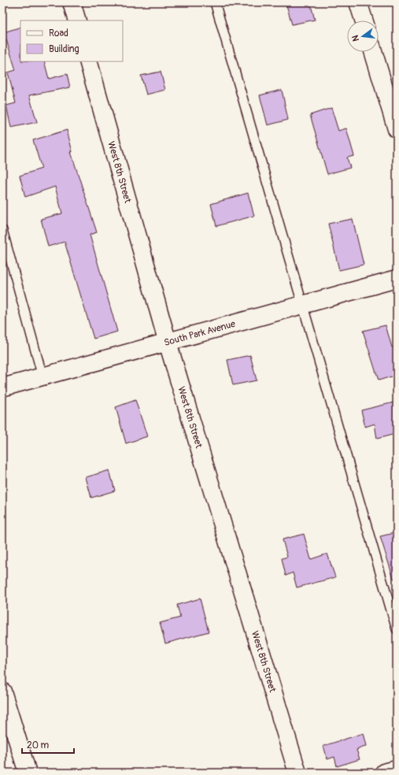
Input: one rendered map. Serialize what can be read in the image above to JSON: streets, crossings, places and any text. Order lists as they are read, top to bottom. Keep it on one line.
{"streets":{"street":["West 8th Street","South Park Avenue"]},"crossings":[["West 8th Street","South Park Avenue"]],"legend":["Road","Building"],"scale_bar":"20 m","north":"left"}
